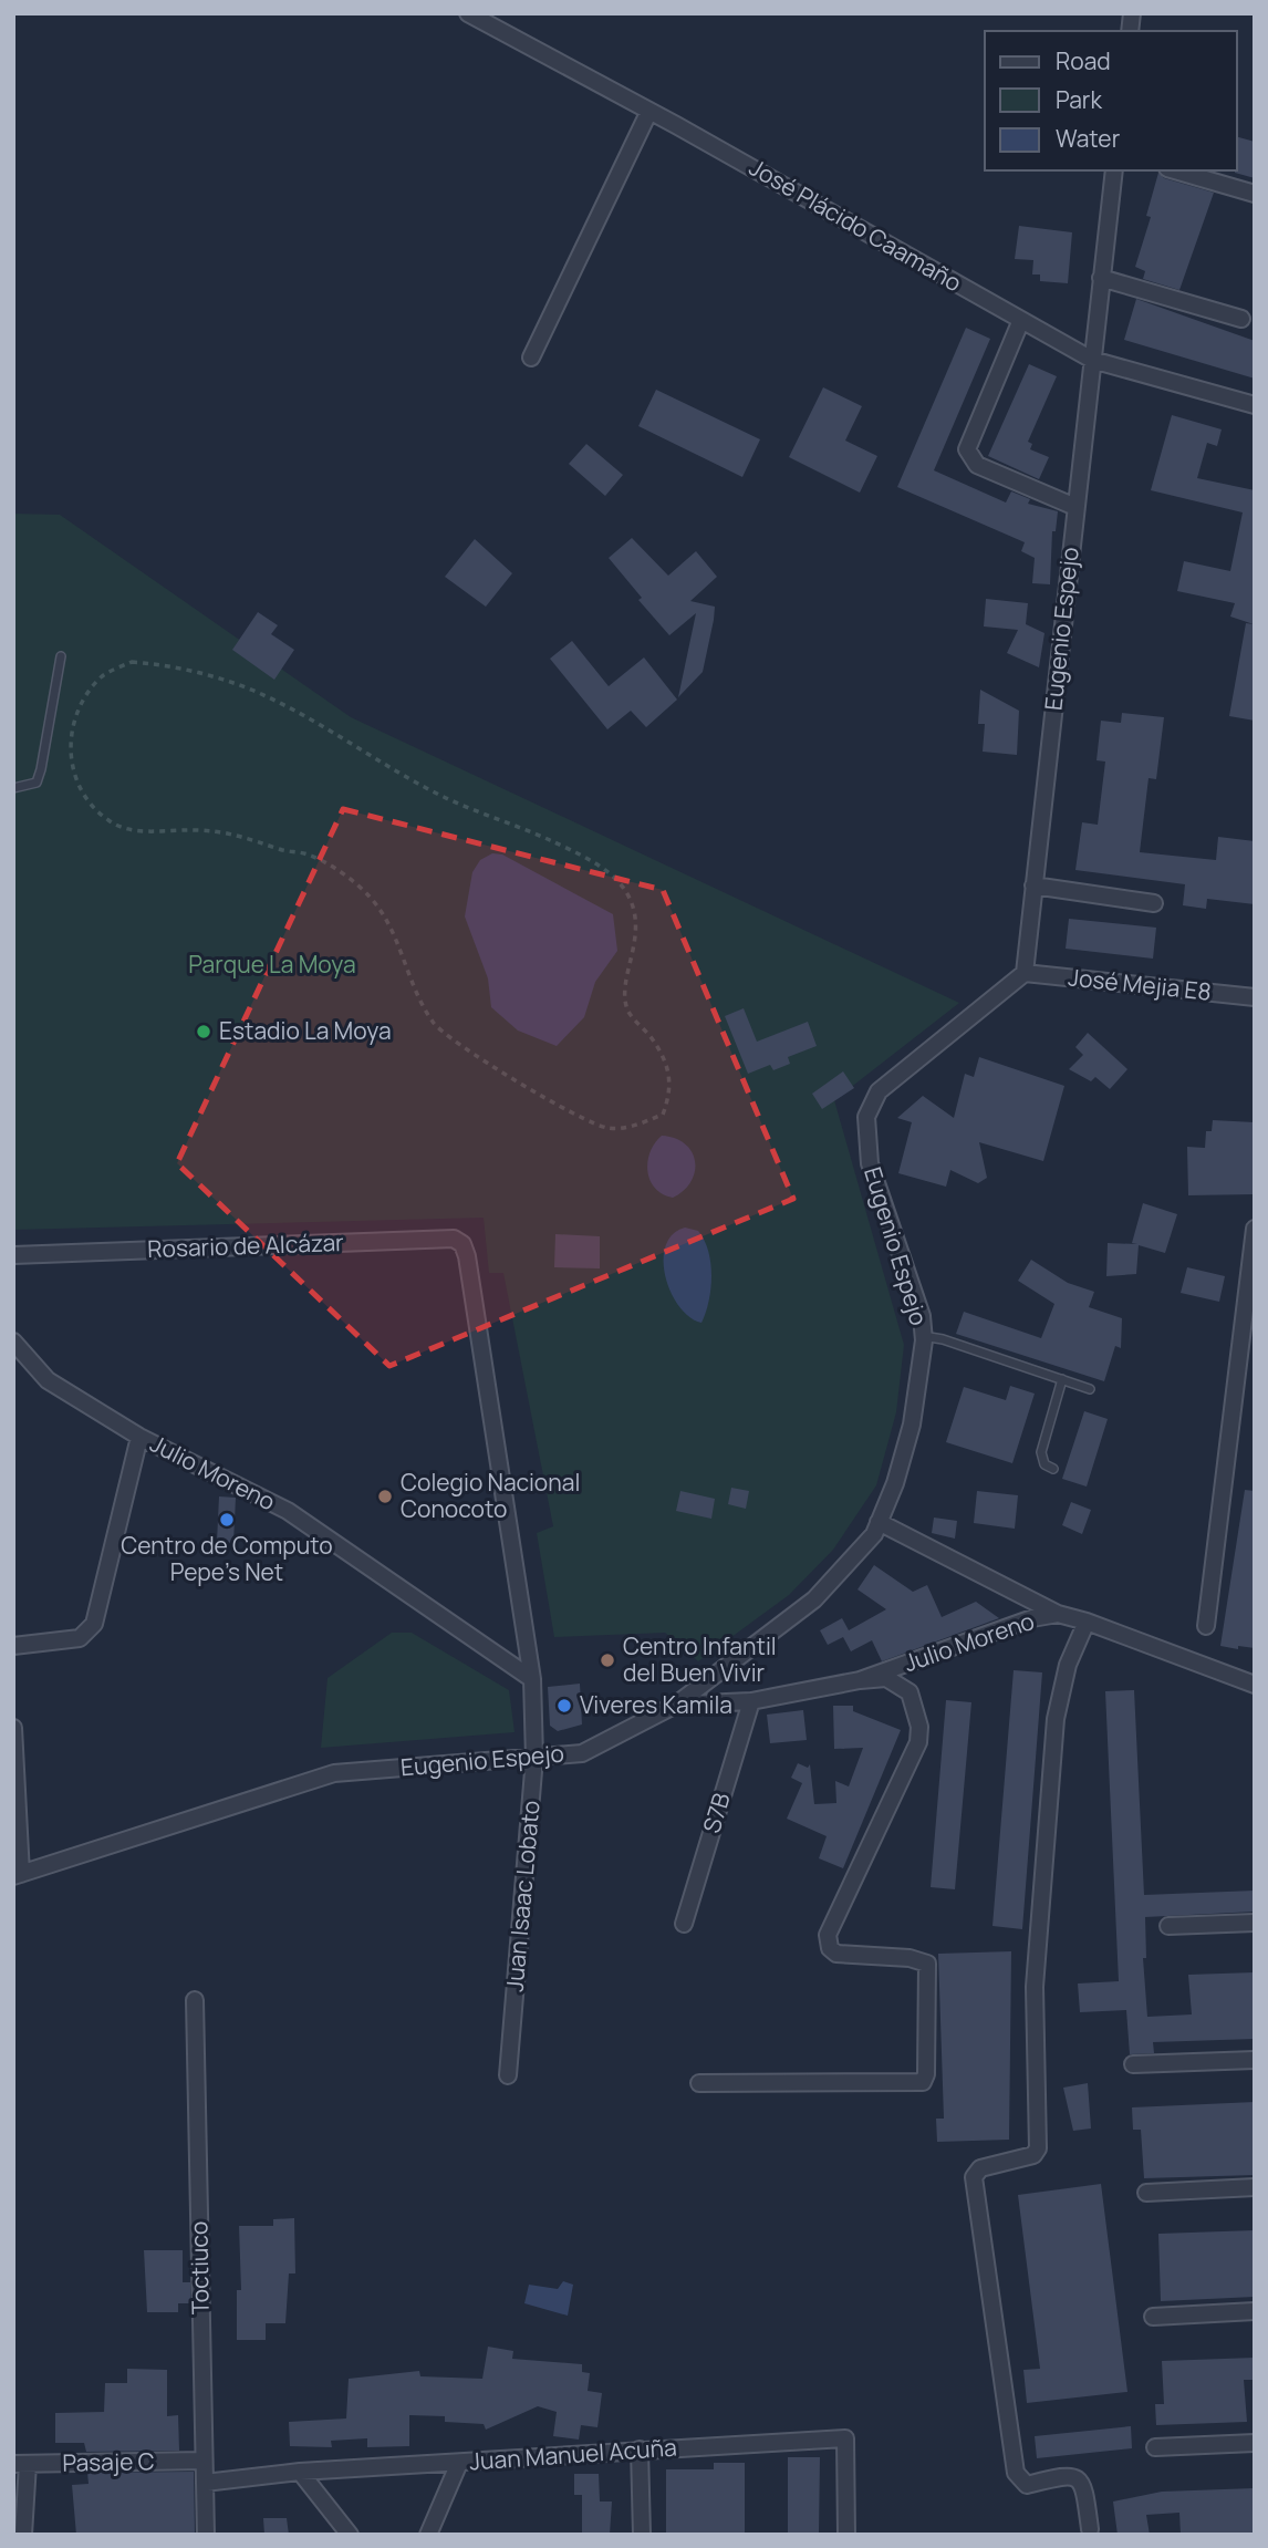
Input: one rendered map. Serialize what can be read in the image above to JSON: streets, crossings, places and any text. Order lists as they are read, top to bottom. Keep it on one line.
{"streets":{"street":["José Plácido Caamaño","Eugenio Espejo","José Mejia E8","Rosario de Alcázar","Julio Moreno","S7B","Juan Isaac Lobato","Toctiuco","Juan Manuel Acuña","Pasaje C"]},"crossings":[["José Plácido Caamaño","Eugenio Espejo"],["Eugenio Espejo","José Mejia E8"],["Eugenio Espejo","Julio Moreno"],["Eugenio Espejo","Juan Isaac Lobato"],["Rosario de Alcázar","Juan Isaac Lobato"],["Julio Moreno","S7B"],["Julio Moreno","Juan Isaac Lobato"],["Toctiuco","Juan Manuel Acuña"],["Toctiuco","Pasaje C"]],"parks":["Parque La Moya"],"places":["Estadio La Moya","Colegio Nacional Conocoto","Centro de Computo Pepe's Net","Centro Infantil del Buen Vivir","Viveres Kamila"],"legend":["Road","Park","Water"]}
